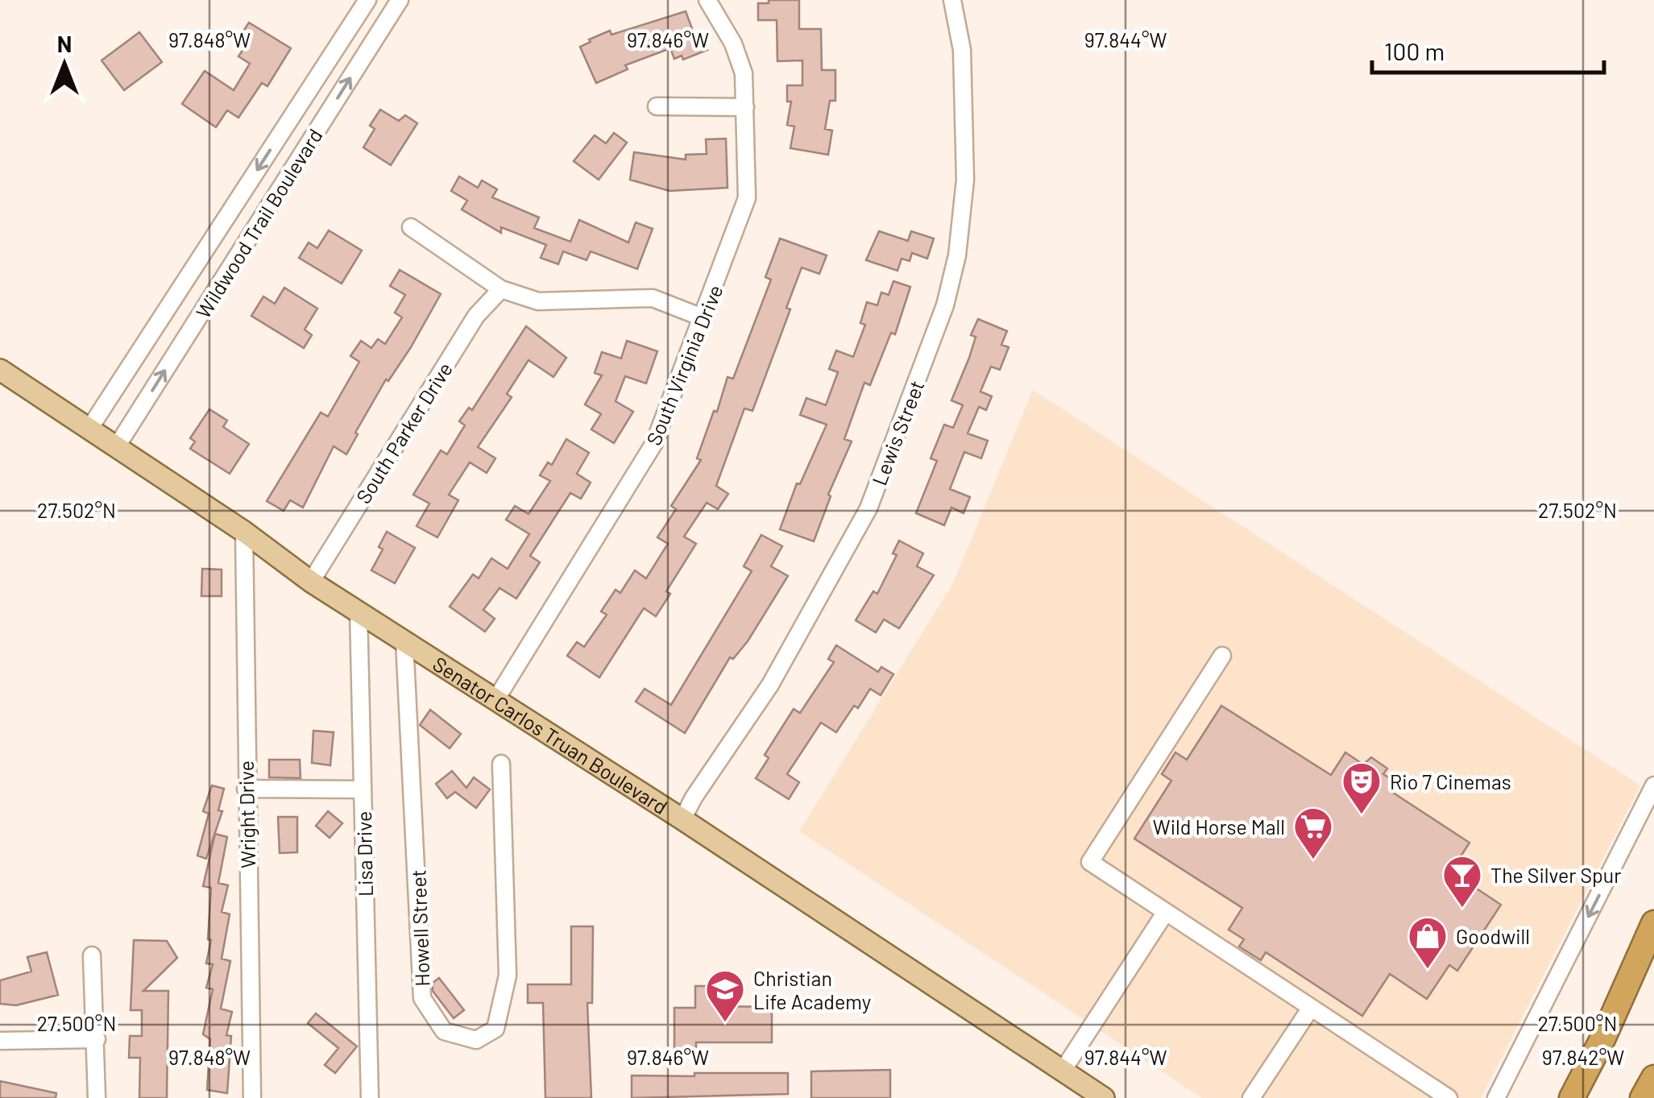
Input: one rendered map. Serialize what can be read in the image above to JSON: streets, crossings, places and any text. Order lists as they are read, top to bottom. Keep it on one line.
{"streets":{"main road":["Senator Carlos Truan Boulevard"],"street":["Wildwood Trail Boulevard","South Virginia Drive","South Parker Drive","Lewis Street","Wright Drive","Lisa Drive","Howell Street"]},"crossings":[["Wildwood Trail Boulevard","Senator Carlos Truan Boulevard"],["South Virginia Drive","Senator Carlos Truan Boulevard"],["South Parker Drive","Senator Carlos Truan Boulevard"],["Lewis Street","Senator Carlos Truan Boulevard"],["Senator Carlos Truan Boulevard","Wright Drive"],["Senator Carlos Truan Boulevard","Lisa Drive"],["Senator Carlos Truan Boulevard","Howell Street"]],"places":{"theatre":["Rio 7 Cinemas"],"supermarket":["Wild Horse Mall"],"bar":["The Silver Spur"],"shop":["Goodwill"],"school or university":["Christian Life Academy"]},"scale_bar":"100 m","north":"top","coordinates":["97.848°W","97.846°W","97.844°W","27.502°N","27.500°N","97.842°W"]}
